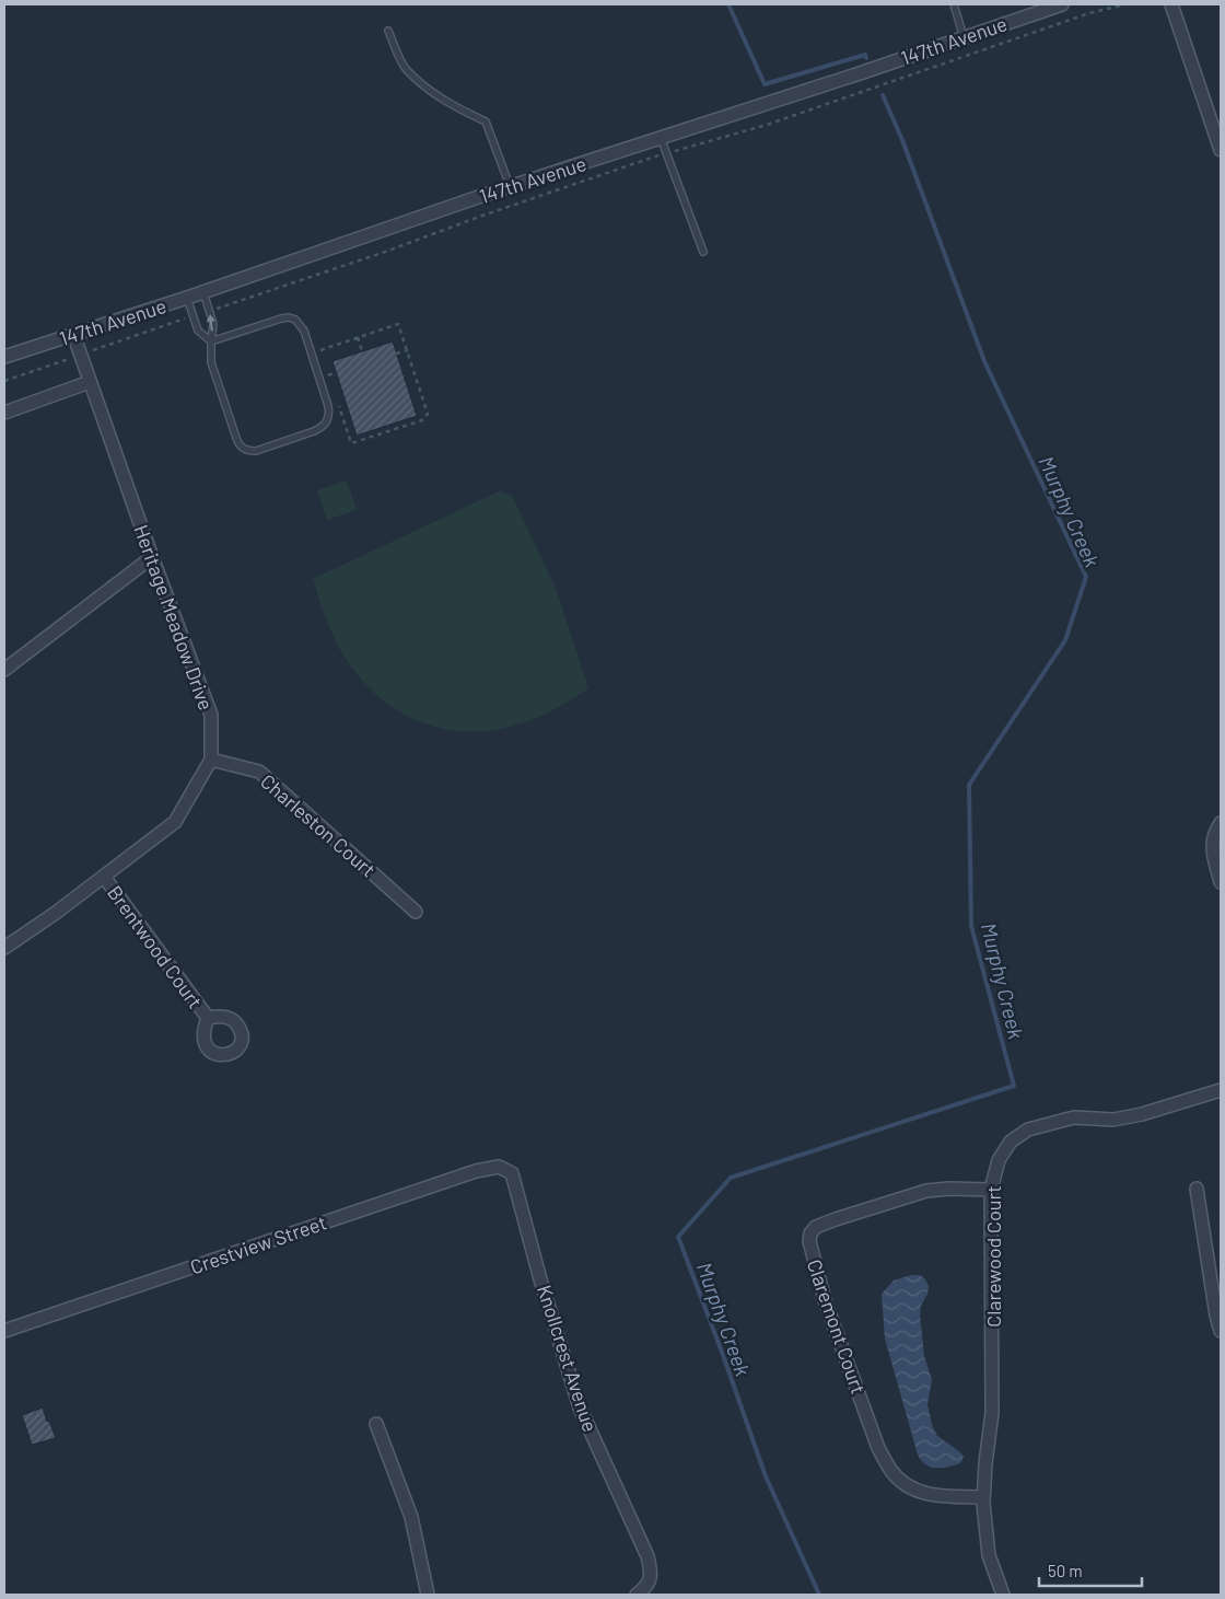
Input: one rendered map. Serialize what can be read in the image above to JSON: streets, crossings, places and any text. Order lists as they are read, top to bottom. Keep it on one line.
{"streets":{"street":["147th Avenue","Heritage Meadow Drive","Charleston Court","Brentwood Court","Crestview Street","Clarewood Court","Claremont Court","Knollcrest Avenue"]},"crossings":[["147th Avenue","Heritage Meadow Drive"],["Heritage Meadow Drive","Charleston Court"],["Heritage Meadow Drive","Brentwood Court"],["Crestview Street","Knollcrest Avenue"],["Clarewood Court","Claremont Court"]],"water":["Murphy Creek"],"scale_bar":"50 m"}
